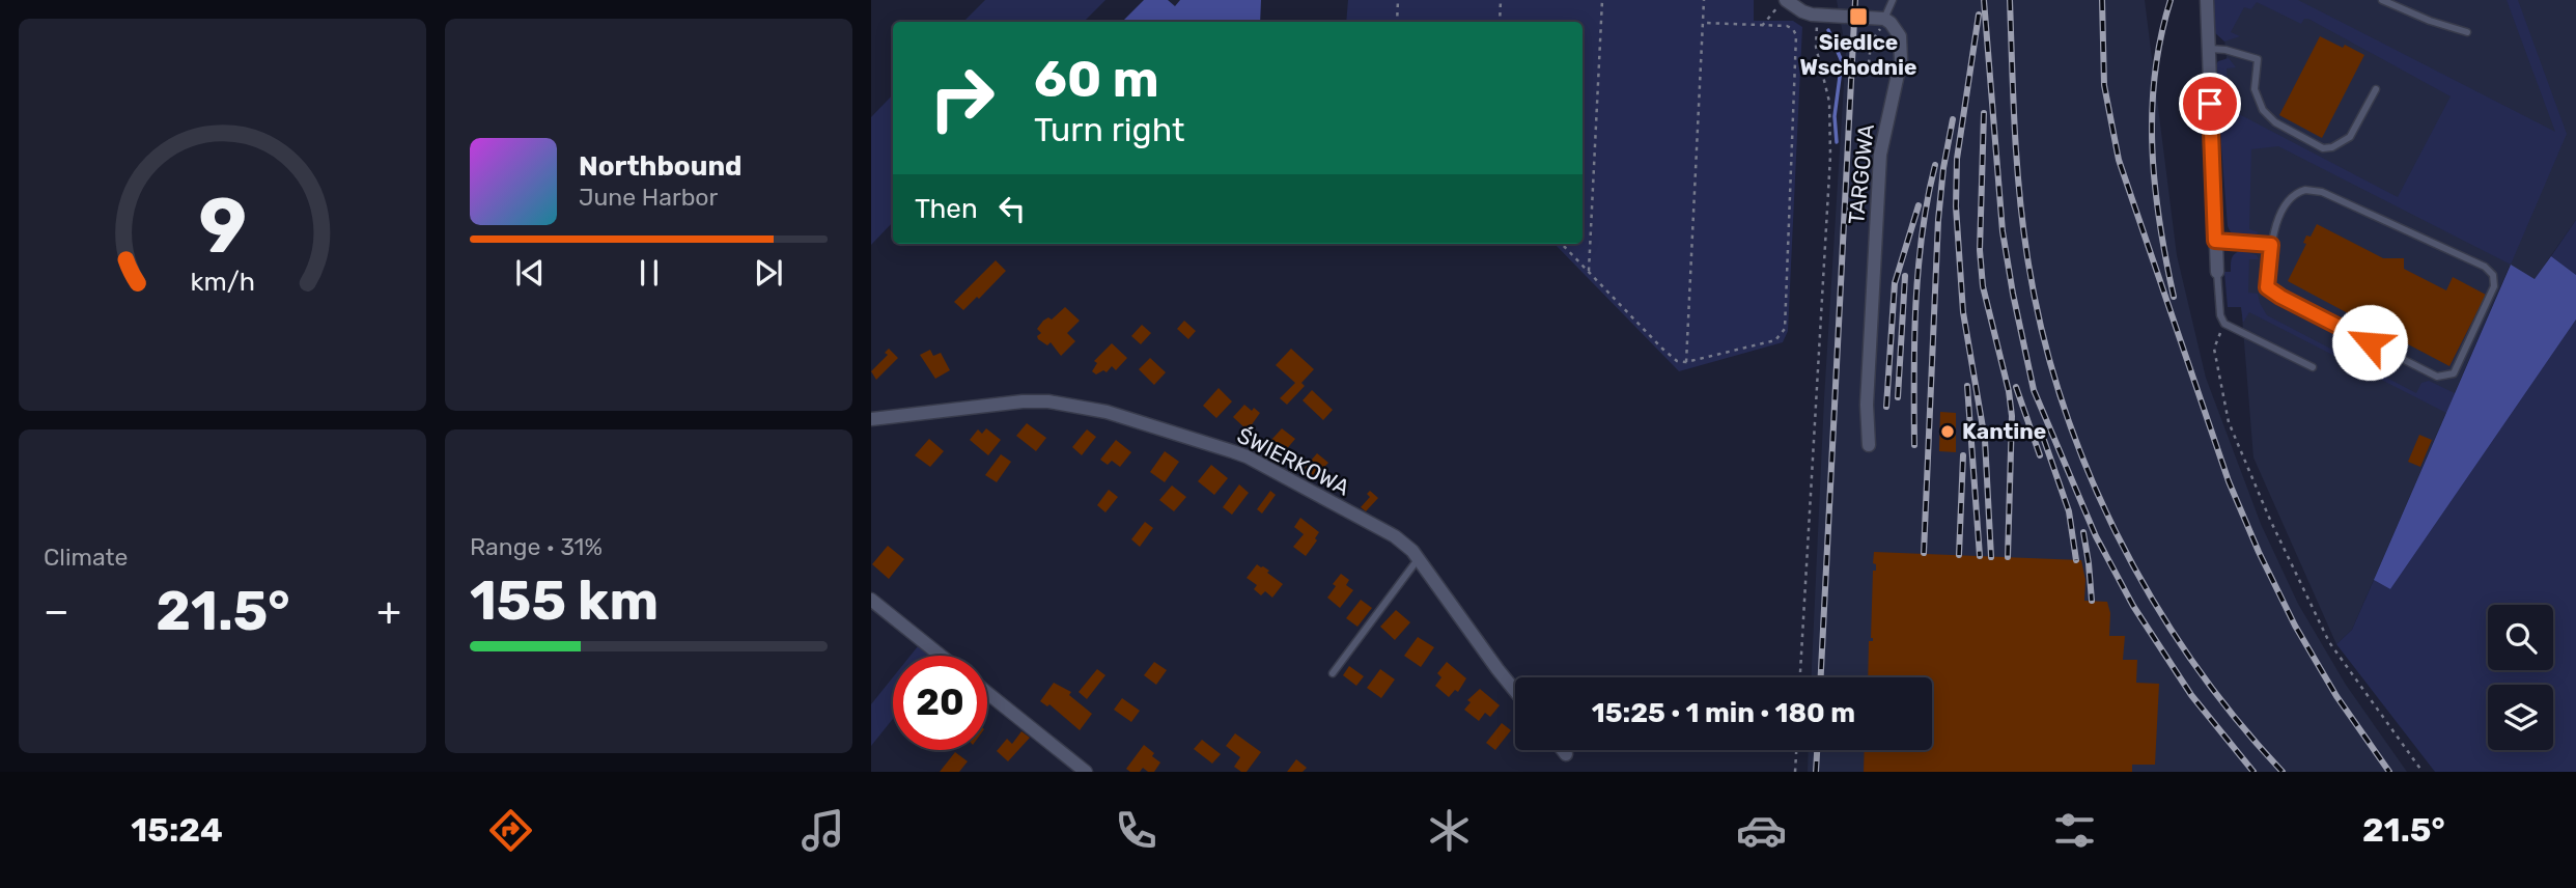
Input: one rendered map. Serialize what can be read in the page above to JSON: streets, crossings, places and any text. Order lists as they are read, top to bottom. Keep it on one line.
{"streets":{"street":["TARGOWA","ŚWIERKOWA"]},"places":{"transit":["Siedlce Wschodnie"],"other":["Kantine"]},"page":{"turn":["60 m","Turn right"],"song":["Northbound","June Harbor"],"then":"Then","tile":["Climate",["Range · 31%","155 km"]],"heat":["−","21.5°","+"],"limit":"20","trip":"15:25 · 1 min · 180 m","tabs":["15:24","21.5°"],"gauge":["9","km/h"]}}
